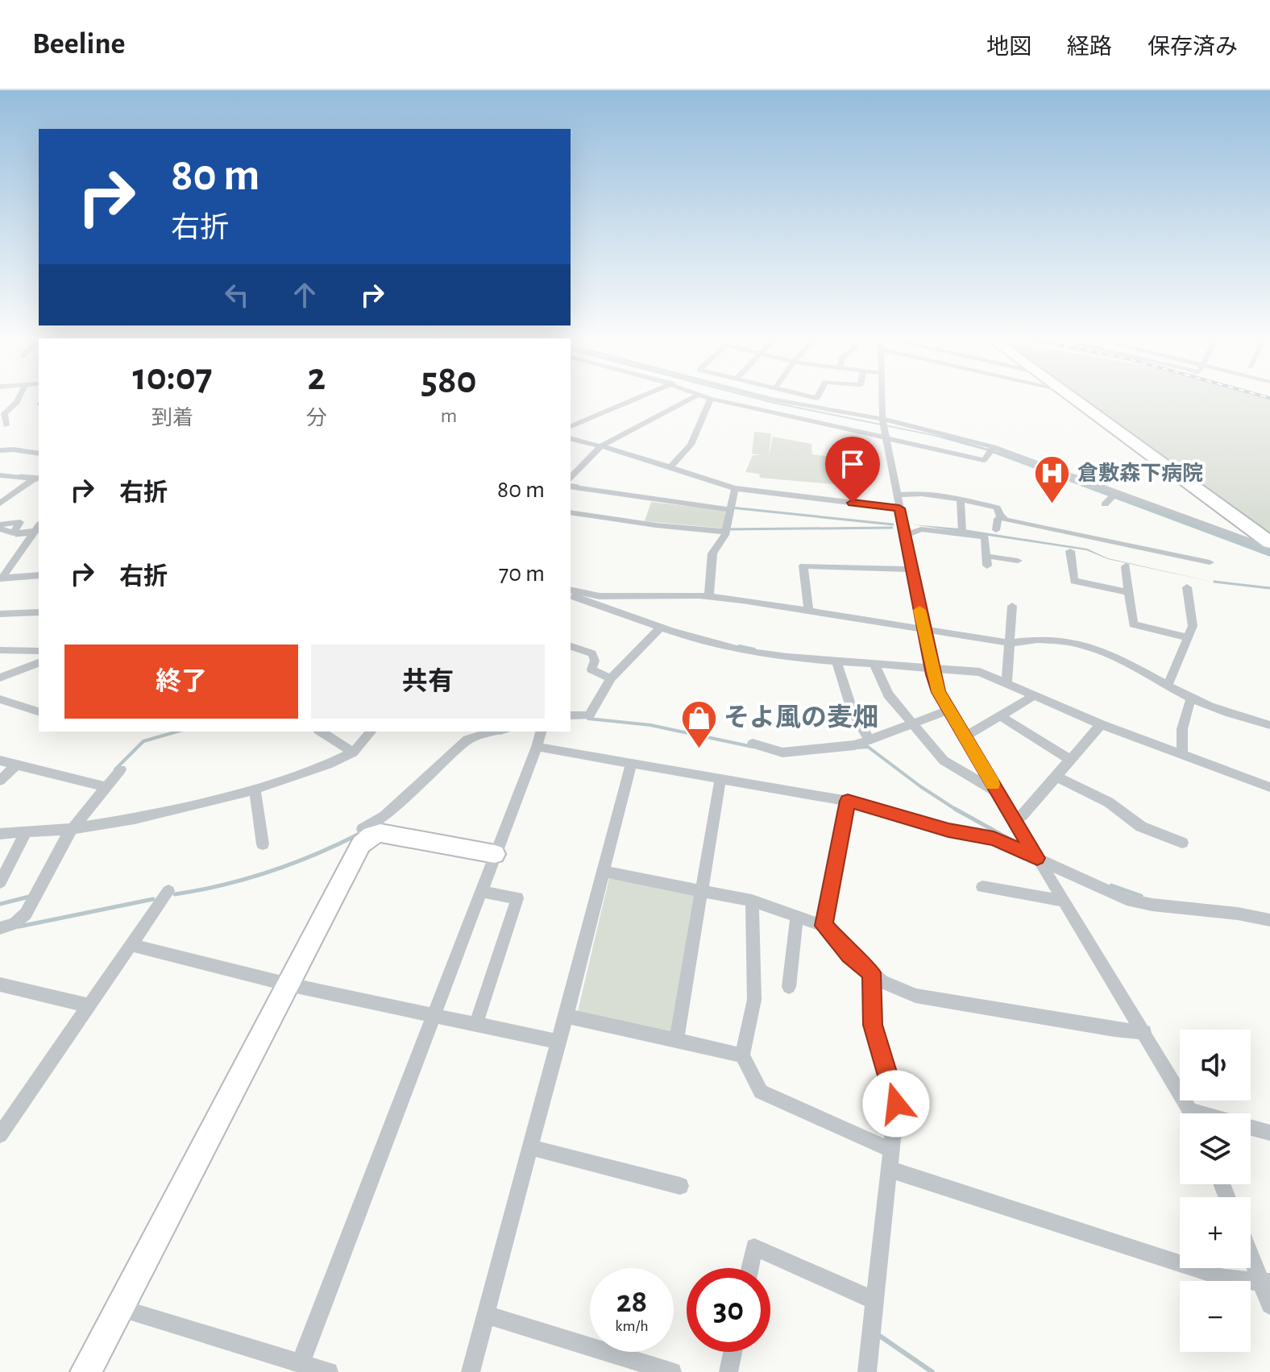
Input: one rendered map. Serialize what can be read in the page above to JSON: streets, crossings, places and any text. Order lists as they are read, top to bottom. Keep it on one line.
{"places":{"hospital":["倉敷森下病院"],"shop":["そよ風の麦畑"]},"page":{"header":"Beeline","nav":["地図","経路","保存済み"],"turn":["80 m","右折"],"eta":["10:07","到着","2","分","580","m"],"list":[{"name":"右折","value":"80 m"},{"name":"右折","value":"70 m"}],"buttons":["終了","共有"],"map_buttons":["+","−"],"speed":"28 km/h","limit":"30"}}
